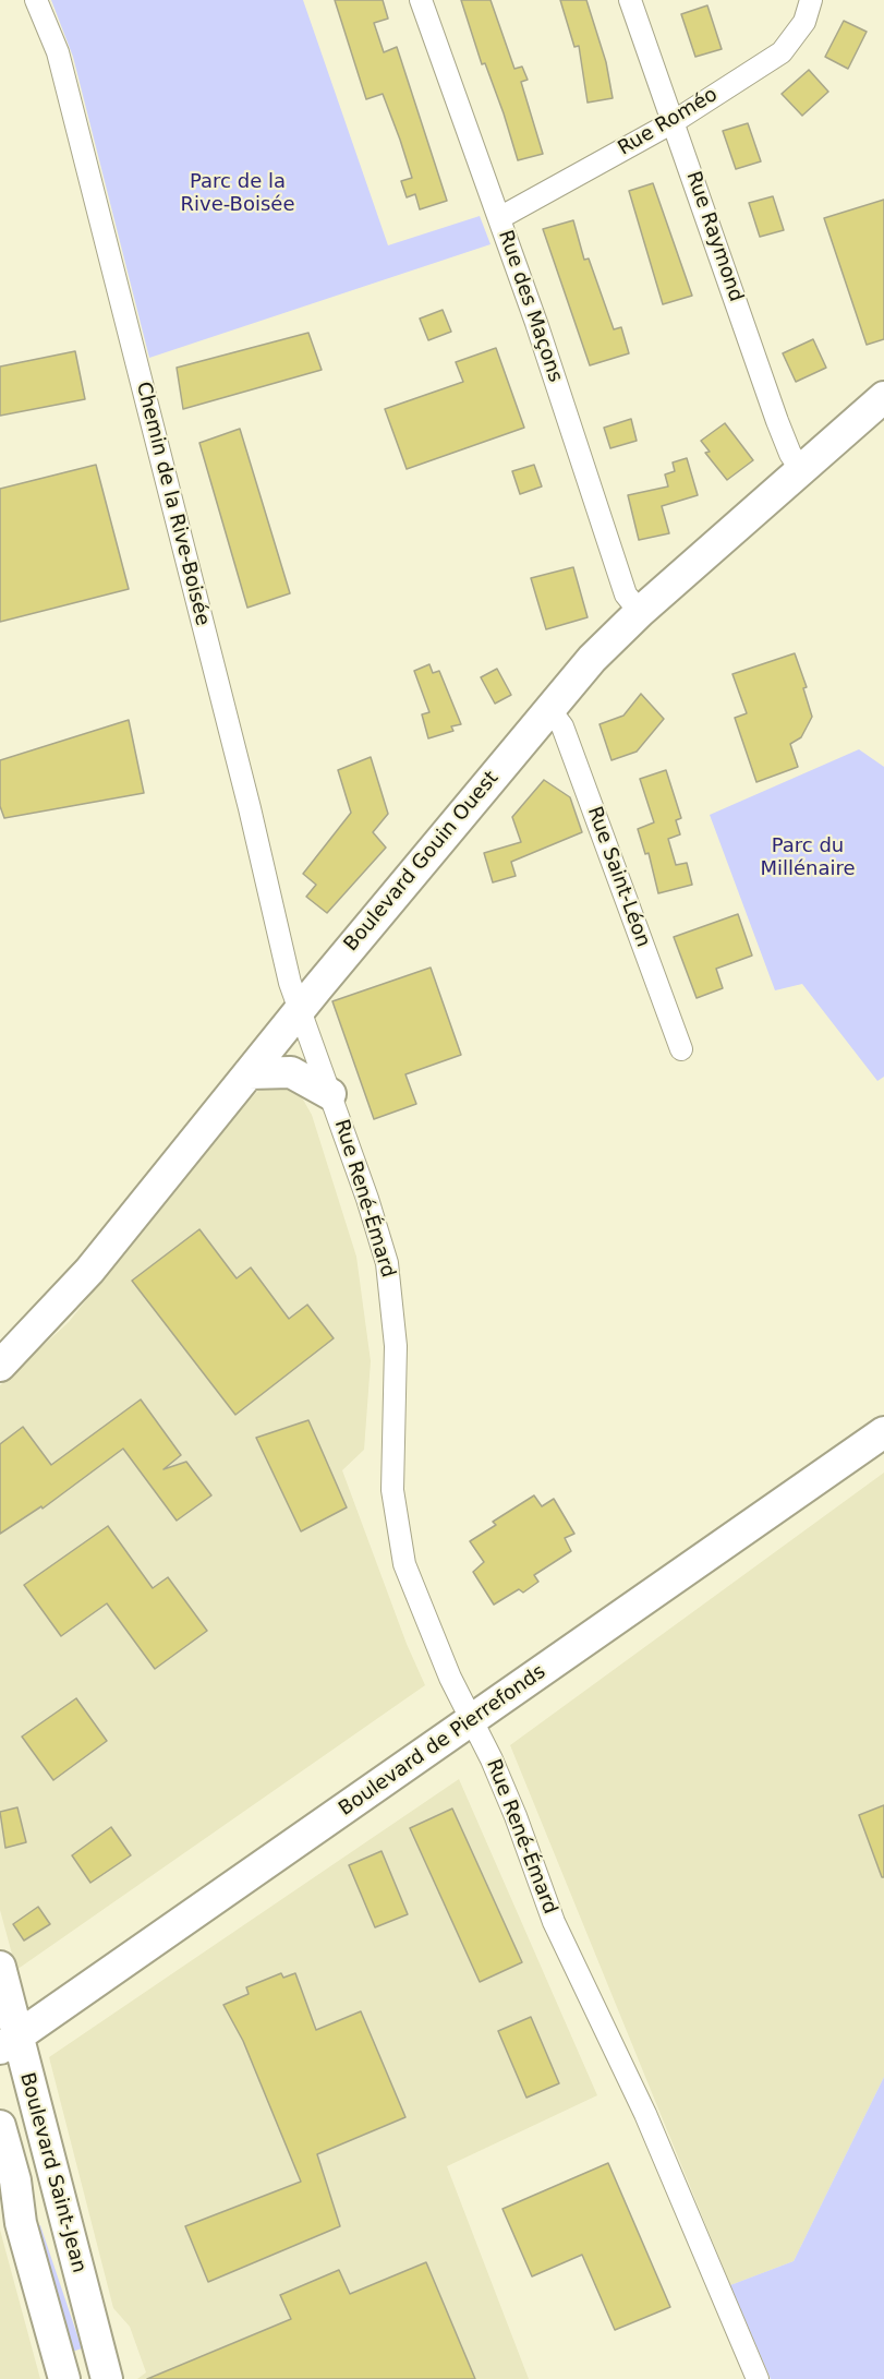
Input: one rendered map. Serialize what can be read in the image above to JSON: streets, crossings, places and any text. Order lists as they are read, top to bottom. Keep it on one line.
{"streets":{"main road":["Boulevard Gouin Ouest","Boulevard de Pierrefonds","Boulevard Saint-Jean"],"street":["Rue Roméo","Rue Raymond","Rue des Maçons","Chemin de la Rive-Boisée","Rue Saint-Léon","Rue René-Émard"]},"crossings":[["Rue Roméo","Rue Raymond"],["Rue Roméo","Rue des Maçons"],["Rue Raymond","Boulevard Gouin Ouest"],["Rue des Maçons","Boulevard Gouin Ouest"],["Chemin de la Rive-Boisée","Boulevard Gouin Ouest"],["Chemin de la Rive-Boisée","Rue René-Émard"],["Boulevard Gouin Ouest","Rue Saint-Léon"],["Boulevard Gouin Ouest","Rue René-Émard"],["Rue René-Émard","Boulevard de Pierrefonds"],["Boulevard de Pierrefonds","Boulevard Saint-Jean"]],"parks":["Parc de la Rive-Boisée","Parc du Millénaire"]}
